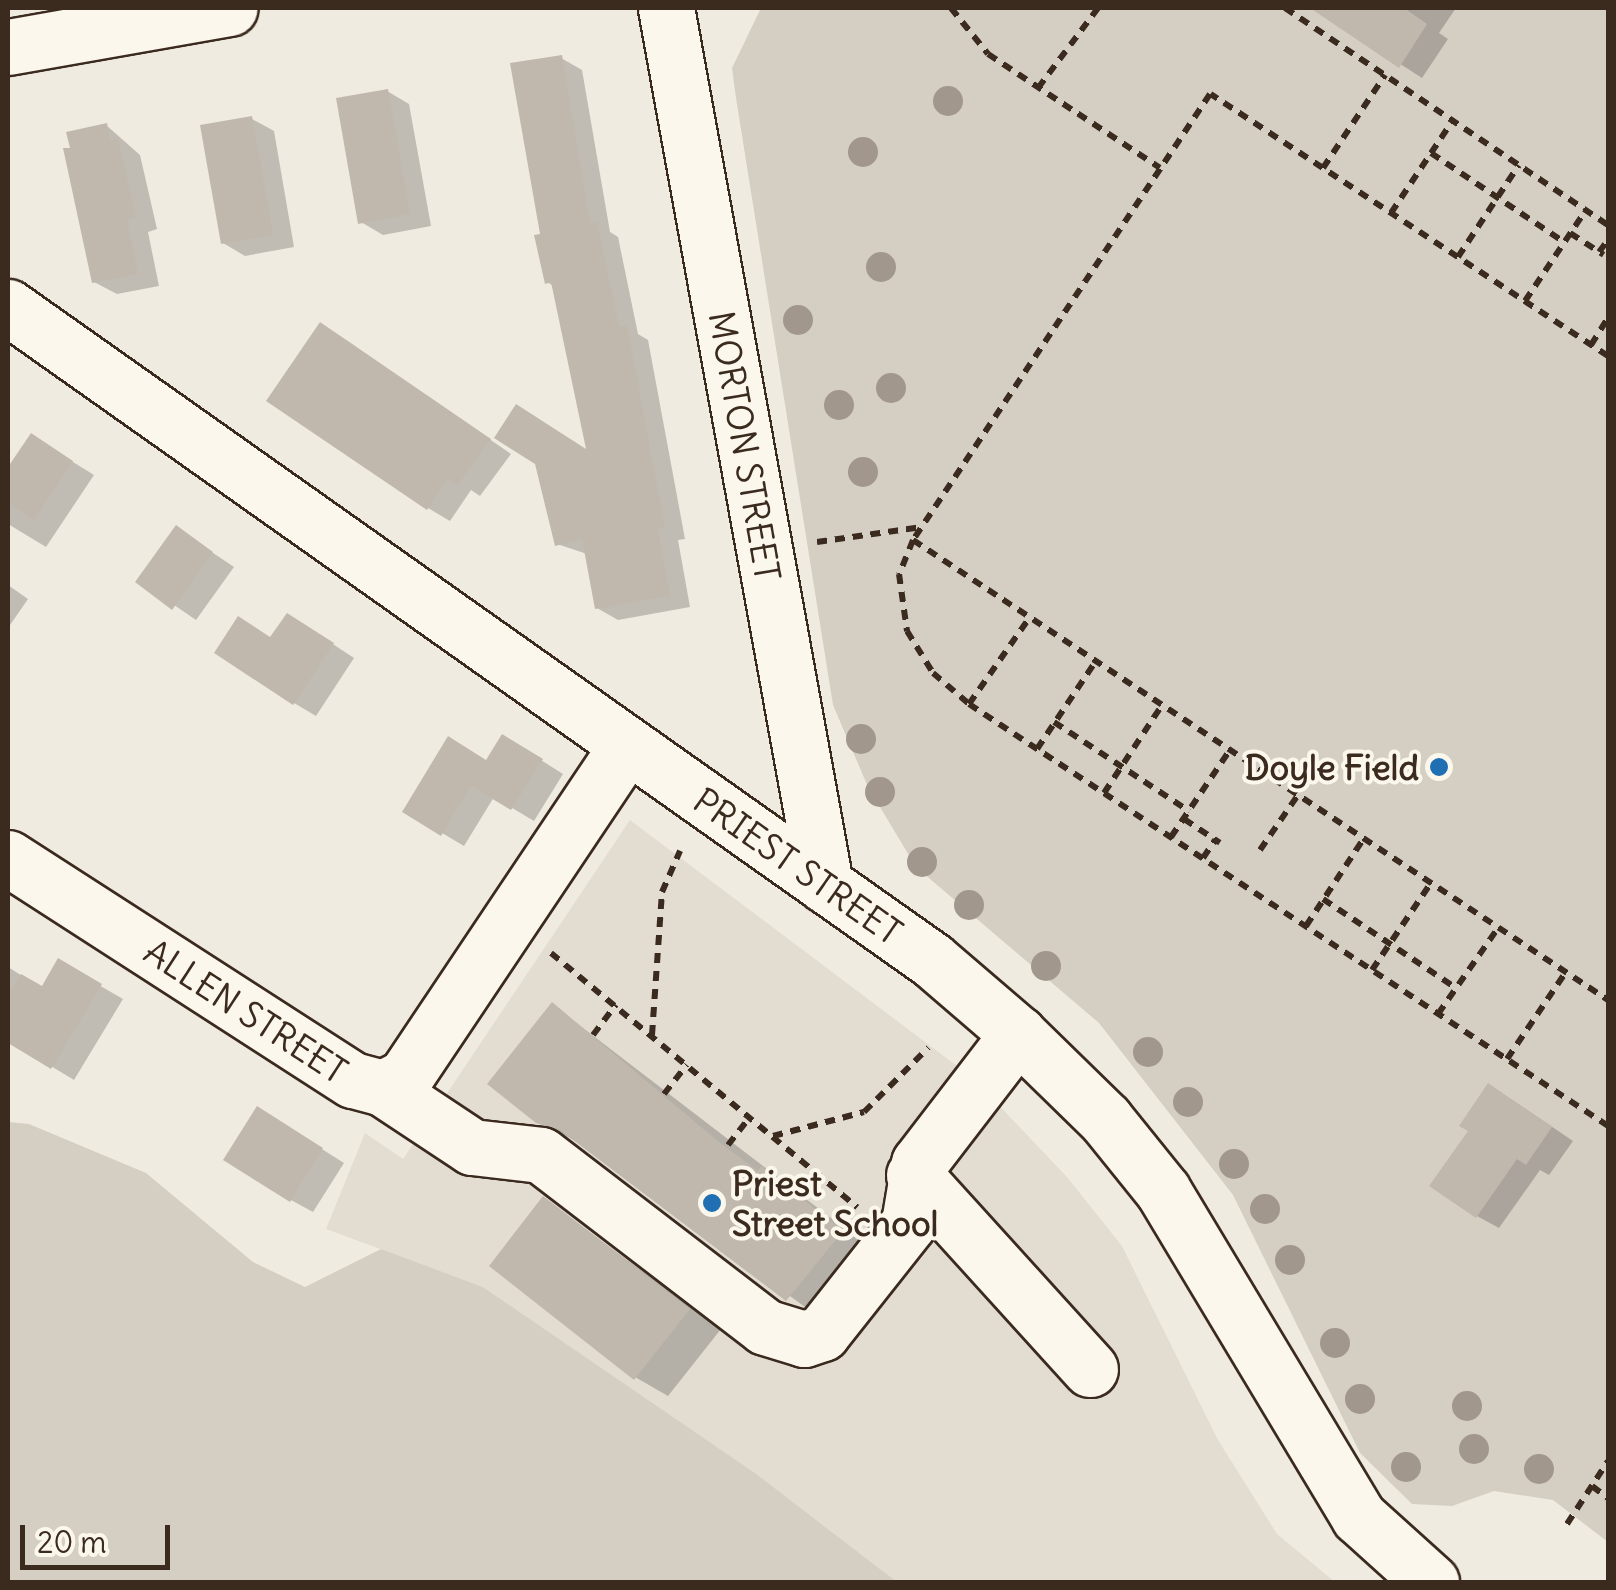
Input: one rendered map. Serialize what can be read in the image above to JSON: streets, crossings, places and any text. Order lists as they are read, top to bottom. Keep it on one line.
{"streets":{"street":["MORTON STREET","PRIEST STREET","ALLEN STREET"]},"crossings":[["MORTON STREET","PRIEST STREET"],["PRIEST STREET","ALLEN STREET"]],"places":["Doyle Field","Priest Street School"],"scale_bar":"20 m"}
